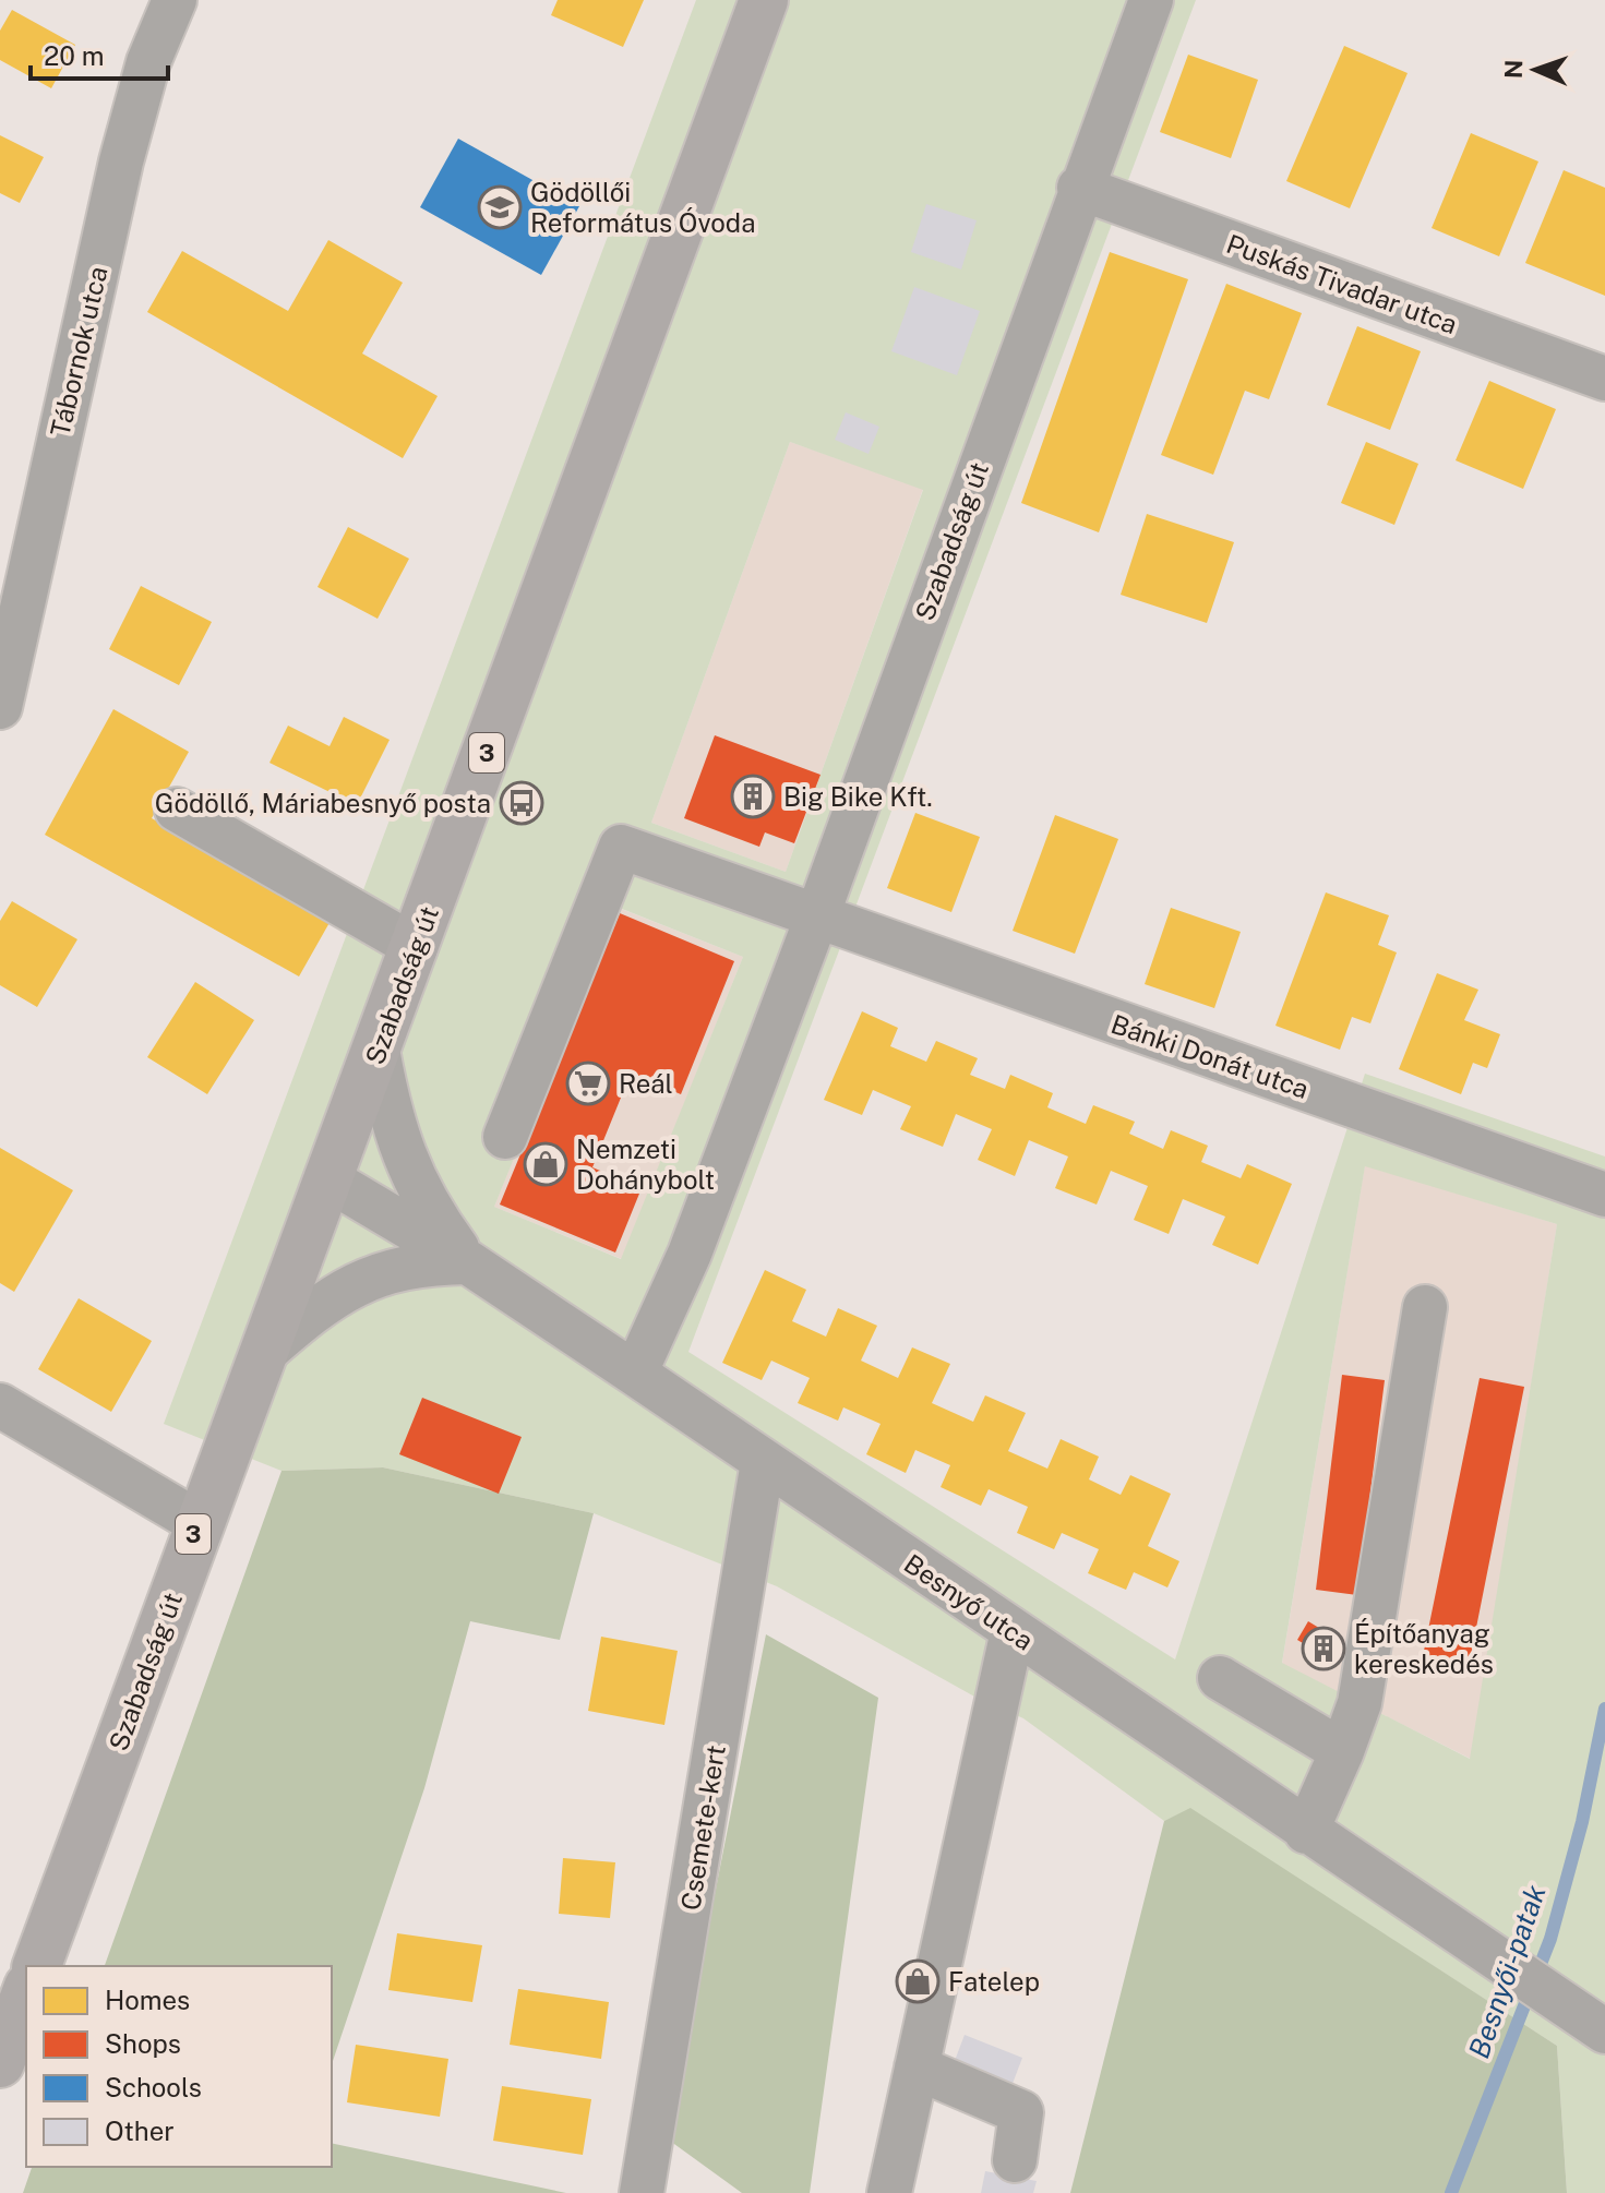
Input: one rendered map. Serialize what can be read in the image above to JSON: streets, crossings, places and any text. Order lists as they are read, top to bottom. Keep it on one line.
{"streets":{"main road":["Szabadság út","3"],"street":["Puskás Tivadar utca","Tábornok utca","Bánki Donát utca","Besnyő utca","Csemete-kert"]},"crossings":[["Puskás Tivadar utca","Szabadság út"],["Szabadság út","Bánki Donát utca"],["Szabadság út","Besnyő utca"],["Besnyő utca","Csemete-kert"]],"water":["Besnyői-patak"],"places":{"school or university":["Gödöllői Református Óvoda"],"building":["Big Bike Kft.","Építőanyag kereskedés"],"bus stop":["Gödöllő, Máriabesnyő posta"],"supermarket":["Reál"],"shop":["Nemzeti Dohánybolt","Fatelep"]},"legend":["Homes","Shops","Schools","Other"],"scale_bar":"20 m","north":"left"}
